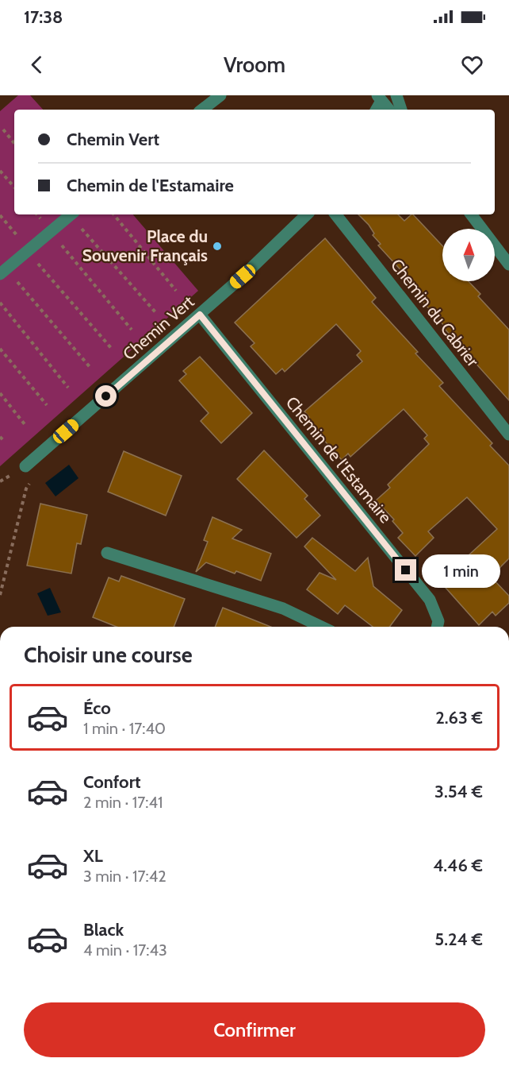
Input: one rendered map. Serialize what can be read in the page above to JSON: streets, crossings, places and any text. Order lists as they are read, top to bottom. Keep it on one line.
{"streets":{"street":["Chemin du Cabrier","Chemin Vert","Chemin de l'Estamaire"]},"crossings":[["Chemin Vert","Chemin de l'Estamaire"]],"places":["Place du Souvenir Français"],"north":"top","page":{"status":"17:38","header":"Vroom","banner":["Chemin Vert","Chemin de l'Estamaire"],"bubble":"1 min","heading":"Choisir une course","list":[{"name":"Éco","note":"1 min · 17:40","value":"2.63 €"},{"name":"Confort","note":"2 min · 17:41","value":"3.54 €"},{"name":"XL","note":"3 min · 17:42","value":"4.46 €"},{"name":"Black","note":"4 min · 17:43","value":"5.24 €"}],"buttons":"Confirmer"}}
